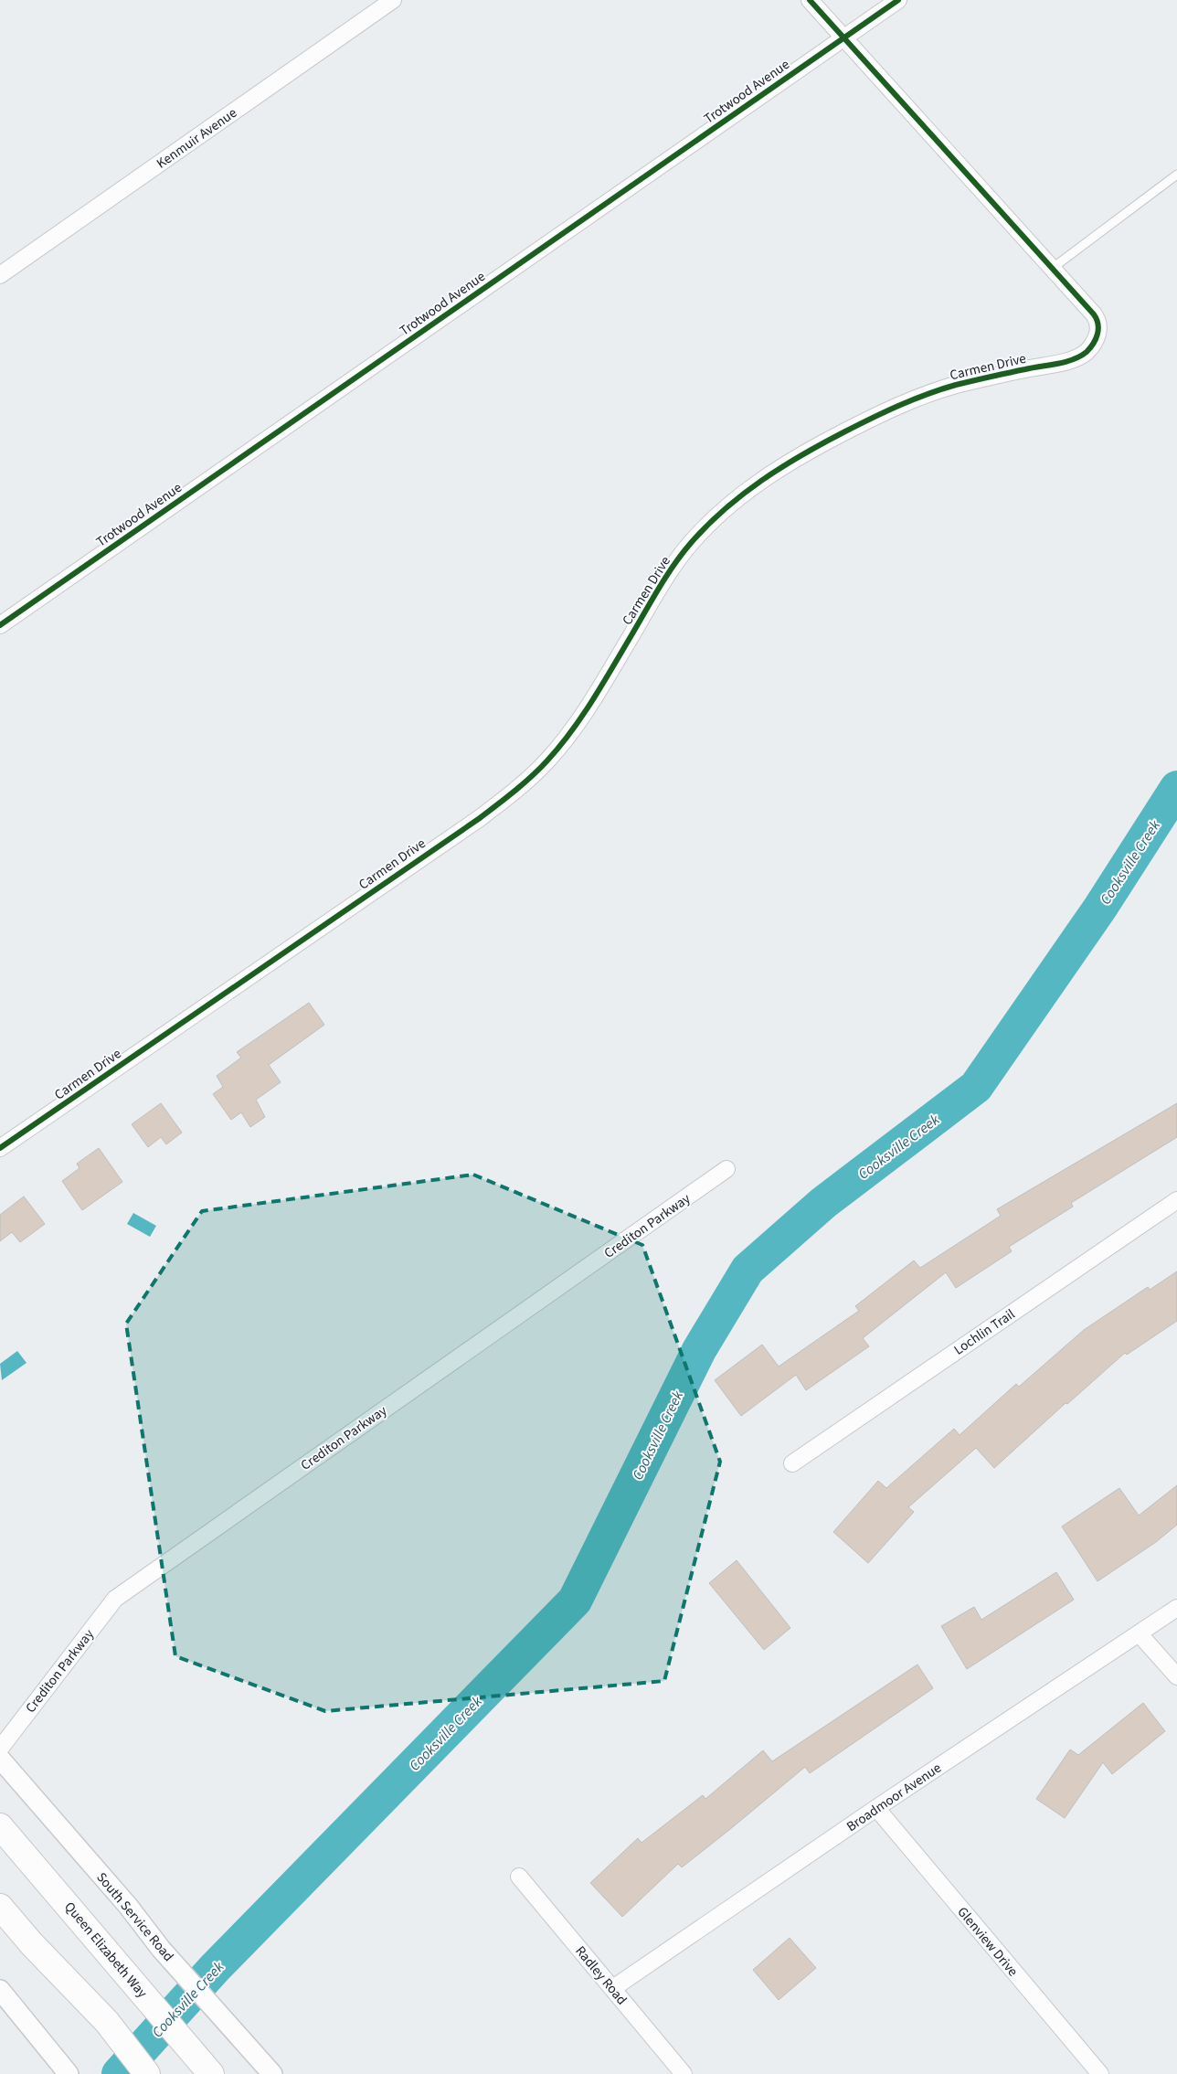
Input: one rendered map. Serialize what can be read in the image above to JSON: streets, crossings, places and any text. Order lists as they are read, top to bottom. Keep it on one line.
{"streets":{"highway":["Queen Elizabeth Way"],"street":["Trotwood Avenue","Kenmuir Avenue","Carmen Drive","Crediton Parkway","Lochlin Trail","Broadmoor Avenue","South Service Road","Glenview Drive","Radley Road"]},"crossings":[["Trotwood Avenue","Carmen Drive"],["Broadmoor Avenue","Glenview Drive"],["Broadmoor Avenue","Radley Road"]],"water":["Cooksville Creek"]}
